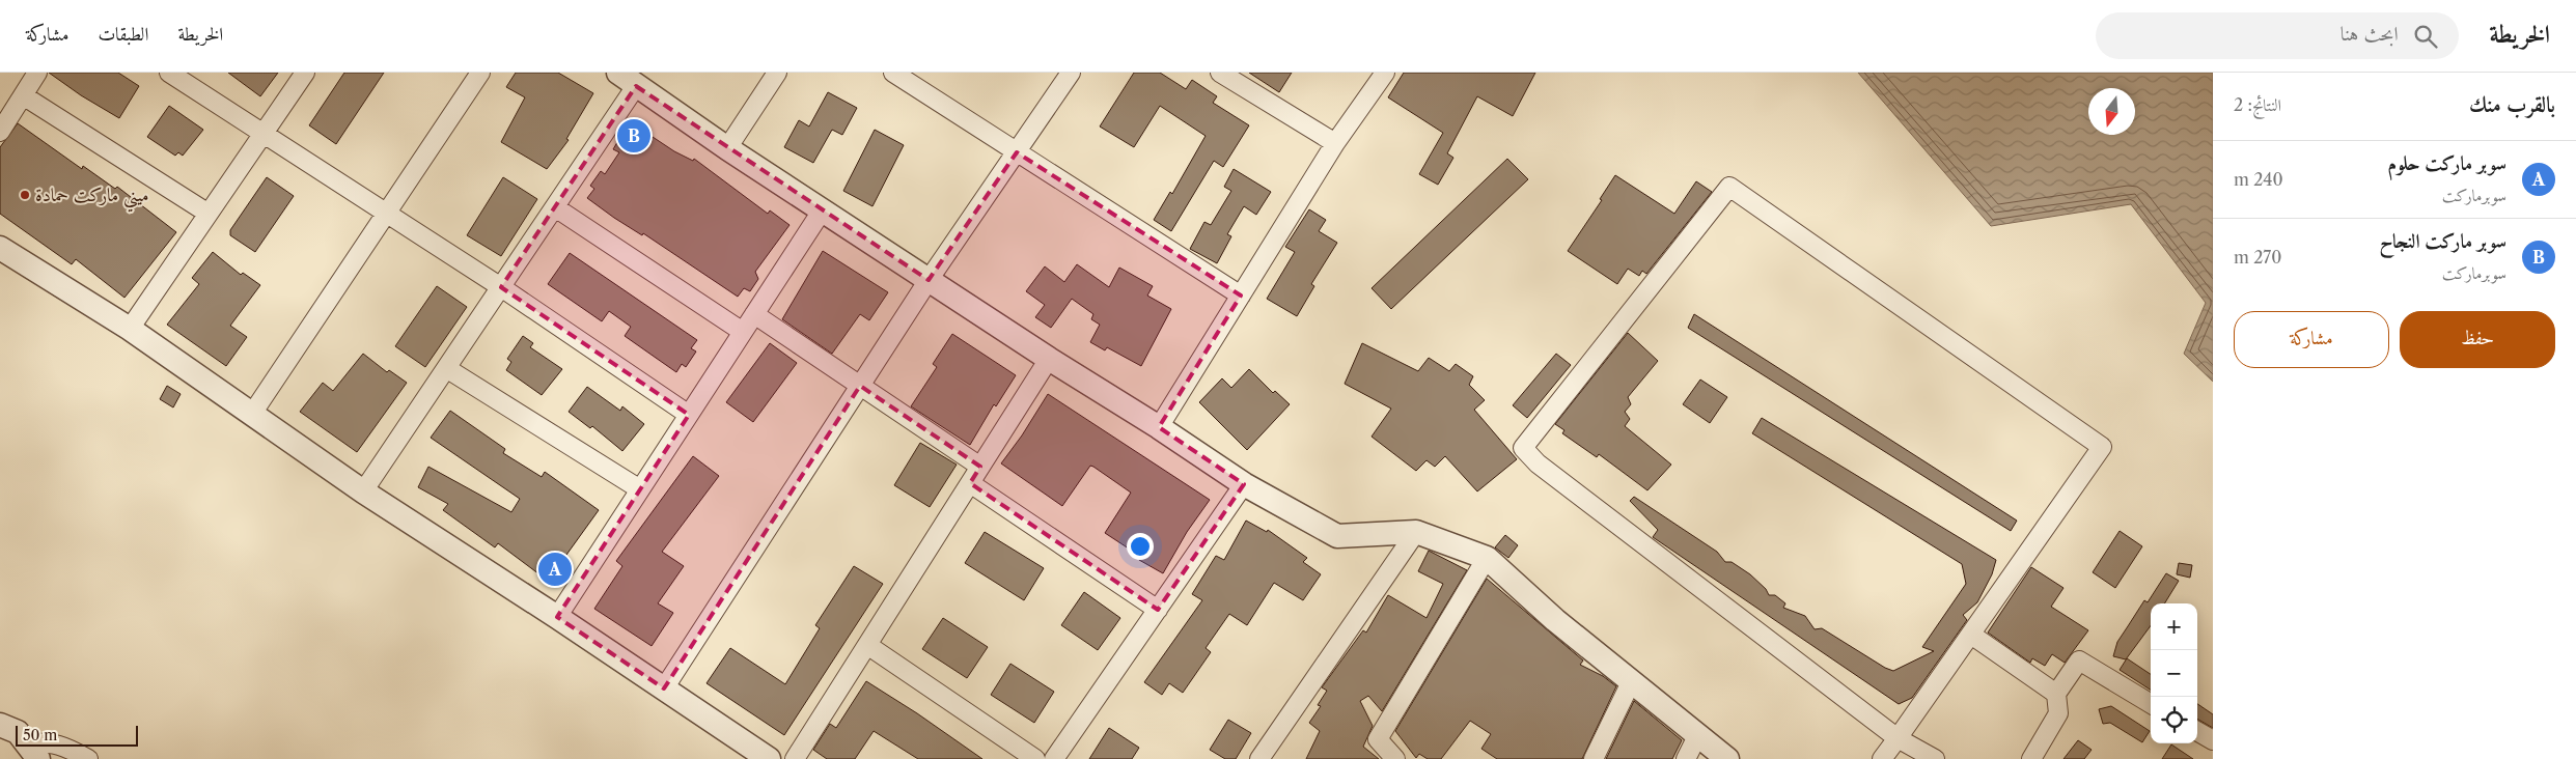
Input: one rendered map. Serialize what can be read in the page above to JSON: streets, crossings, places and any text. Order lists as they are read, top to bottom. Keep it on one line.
{"places":["ميني ماركت حمادة"],"scale_bar":"50 m","north":"bottom","page":{"header":"الخريطة","search":"ابحث هنا","nav":["الخريطة","الطبقات","مشاركة"],"heading":["بالقرب منك","النتائج: 2"],"pins":["B","A"],"list":[{"mark":"A","name":"سوبر ماركت حلوم","note":"سوبرماركت","value":"240 m"},{"mark":"B","name":"سوبر ماركت النجاح","note":"سوبرماركت","value":"270 m"}],"buttons":["حفظ","مشاركة"],"map_buttons":["+","−"],"scale":"50 m"}}
